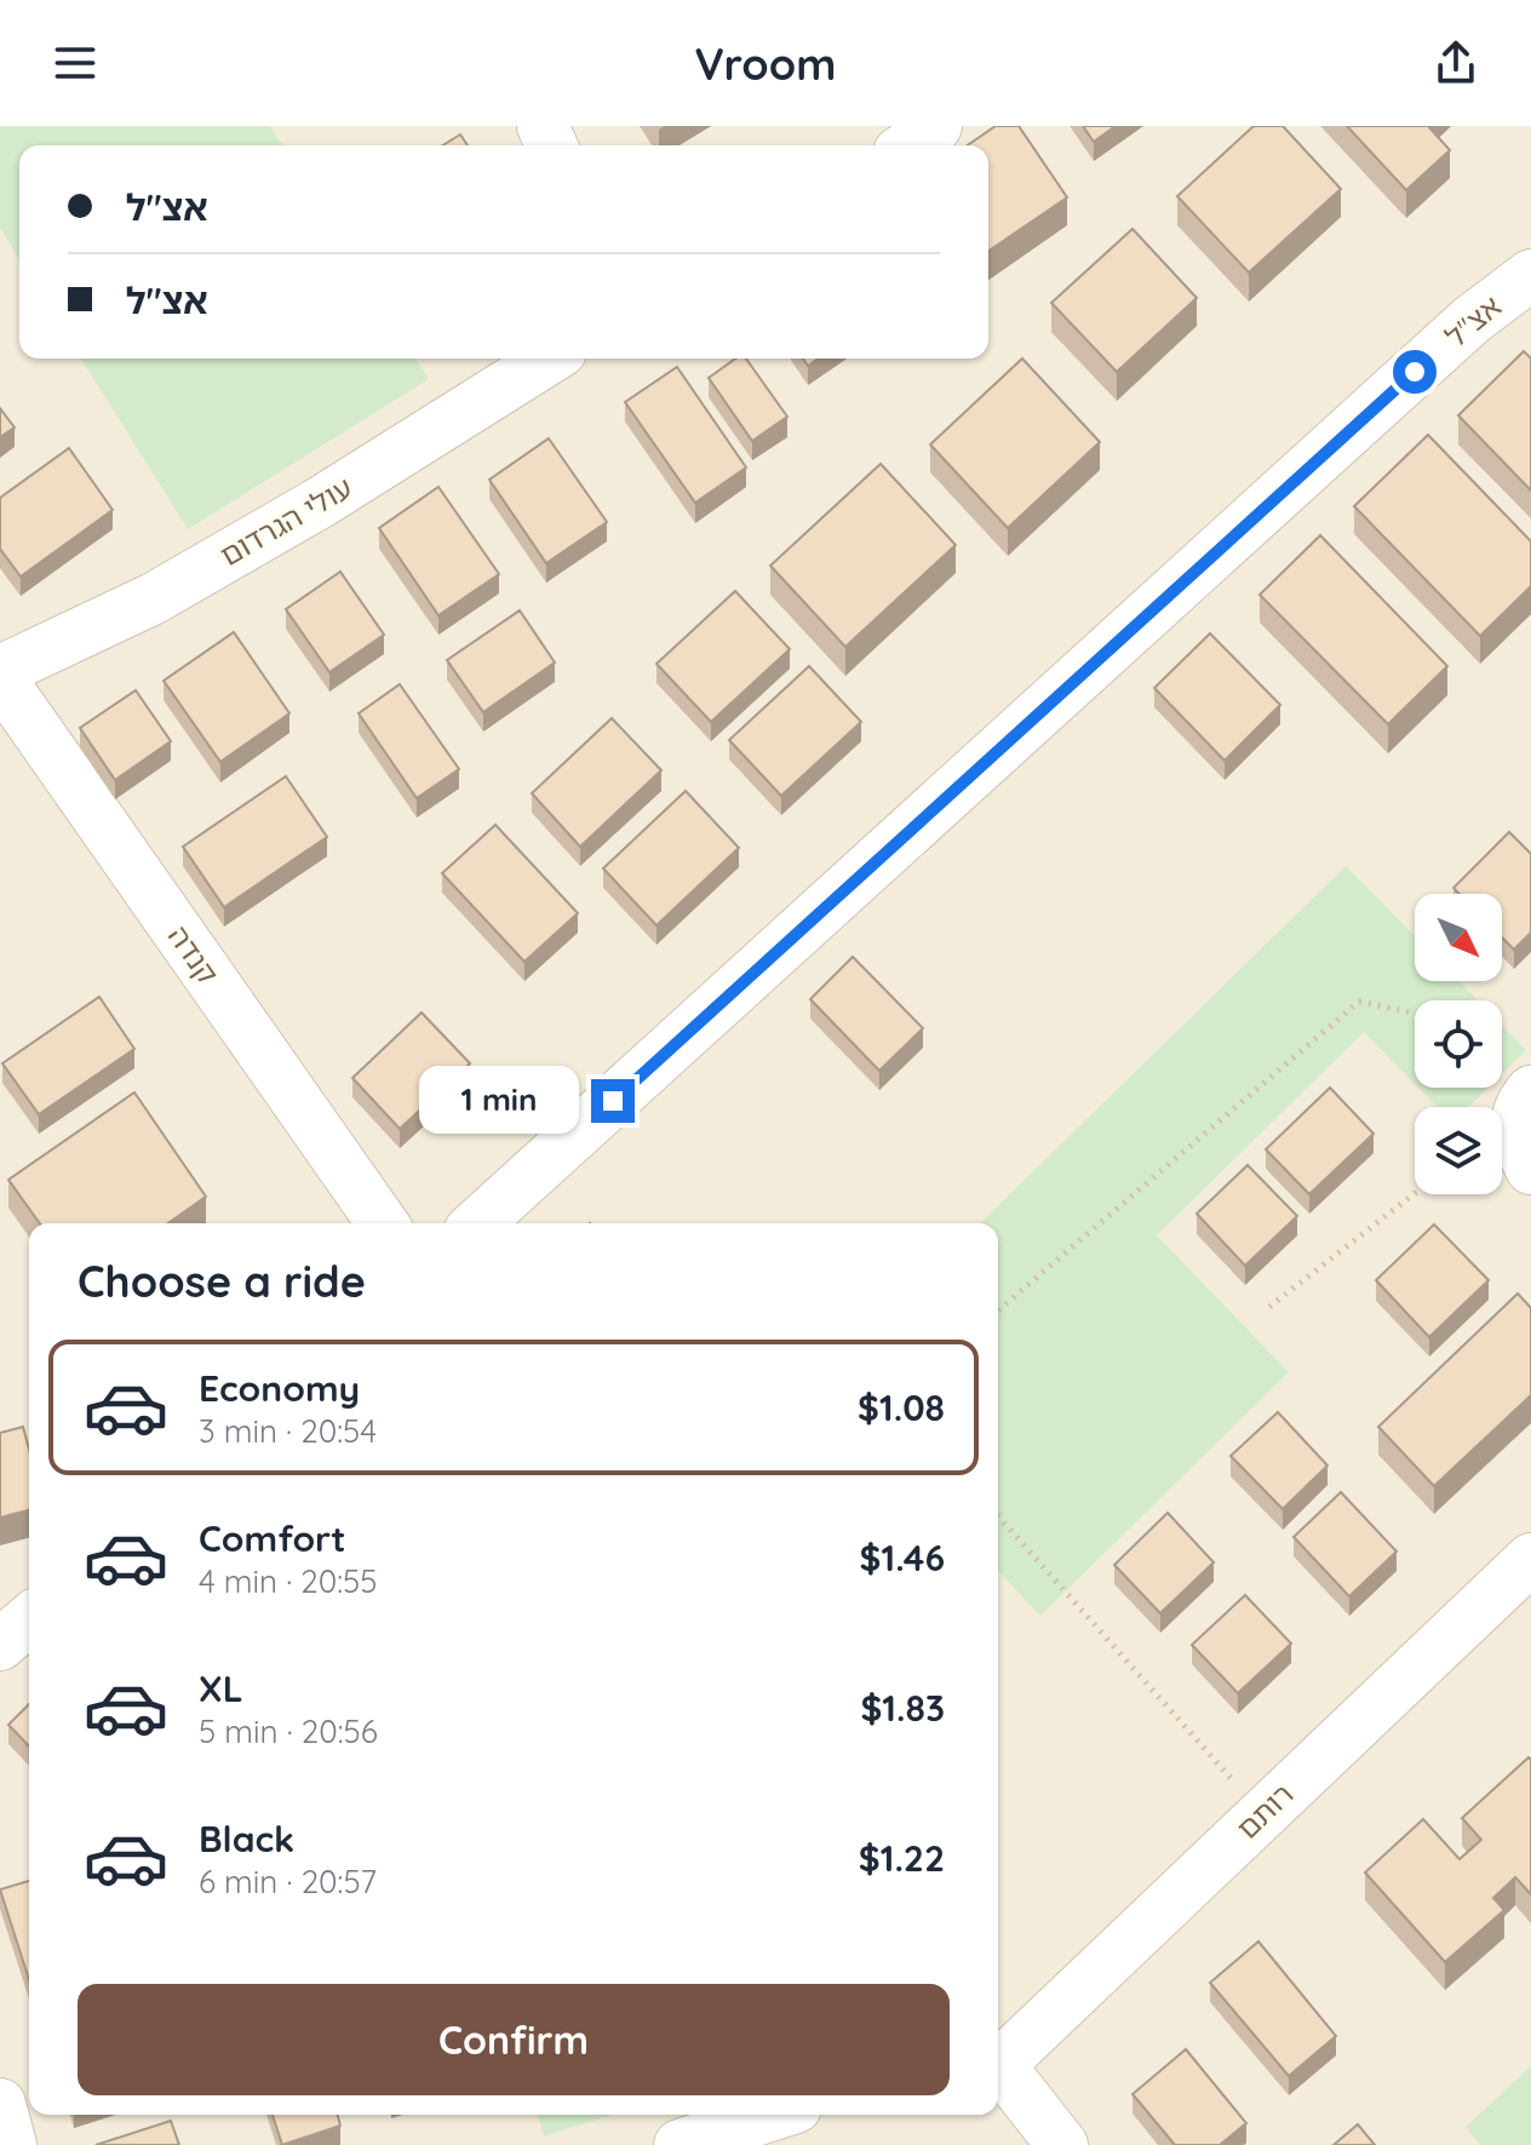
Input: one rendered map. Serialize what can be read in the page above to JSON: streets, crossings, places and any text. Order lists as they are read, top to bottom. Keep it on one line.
{"streets":{"street":["אצ\"ל","עולי הגרדום","קנדה","רותם"]},"north":"bottom right","page":{"header":"Vroom","banner":["אצ\"ל","אצ\"ל"],"bubble":"1 min","heading":"Choose a ride","list":[{"name":"Economy","note":"3 min · 20:54","value":"$1.08"},{"name":"Comfort","note":"4 min · 20:55","value":"$1.46"},{"name":"XL","note":"5 min · 20:56","value":"$1.83"},{"name":"Black","note":"6 min · 20:57","value":"$1.22"}],"buttons":"Confirm"}}
